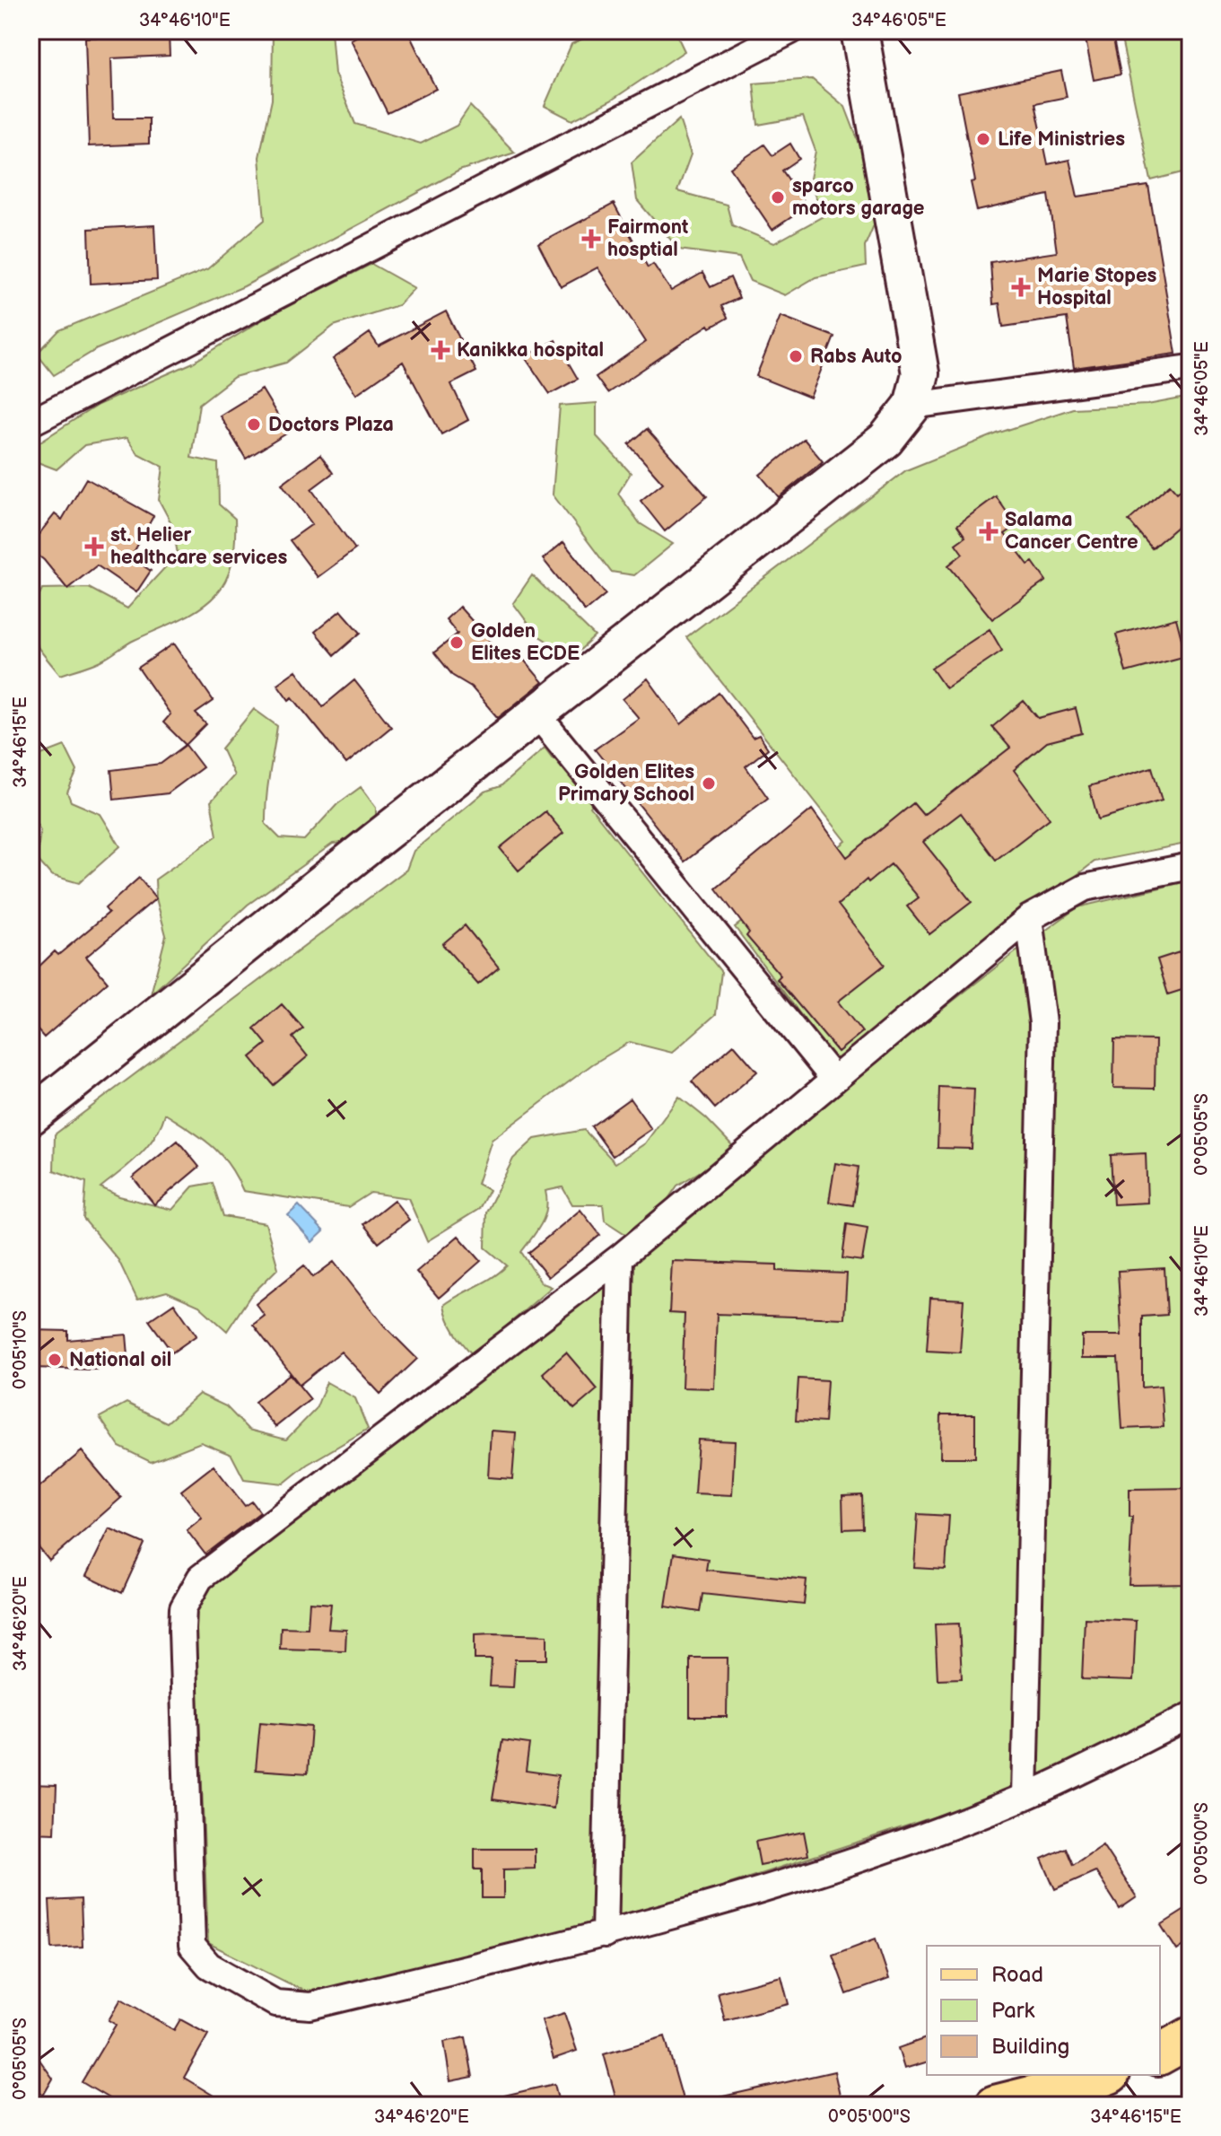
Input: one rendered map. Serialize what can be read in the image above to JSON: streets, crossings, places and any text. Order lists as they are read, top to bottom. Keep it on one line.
{"places":{"other":["Life Ministries","sparco motors garage","Rabs Auto","Doctors Plaza","Golden Elites ECDE","Golden Elites Primary School","National oil"],"health":["Fairmont hosptial","Marie Stopes Hospital","Kanikka hospital","Salama Cancer Centre","st. Helier healthcare services"]},"legend":["Road","Park","Building"],"coordinates":["34°46'10\"E","34°46'05\"E","34°46'15\"E","0°05'05\"S","0°05'10\"S","34°46'20\"E","0°05'00\"S"]}
